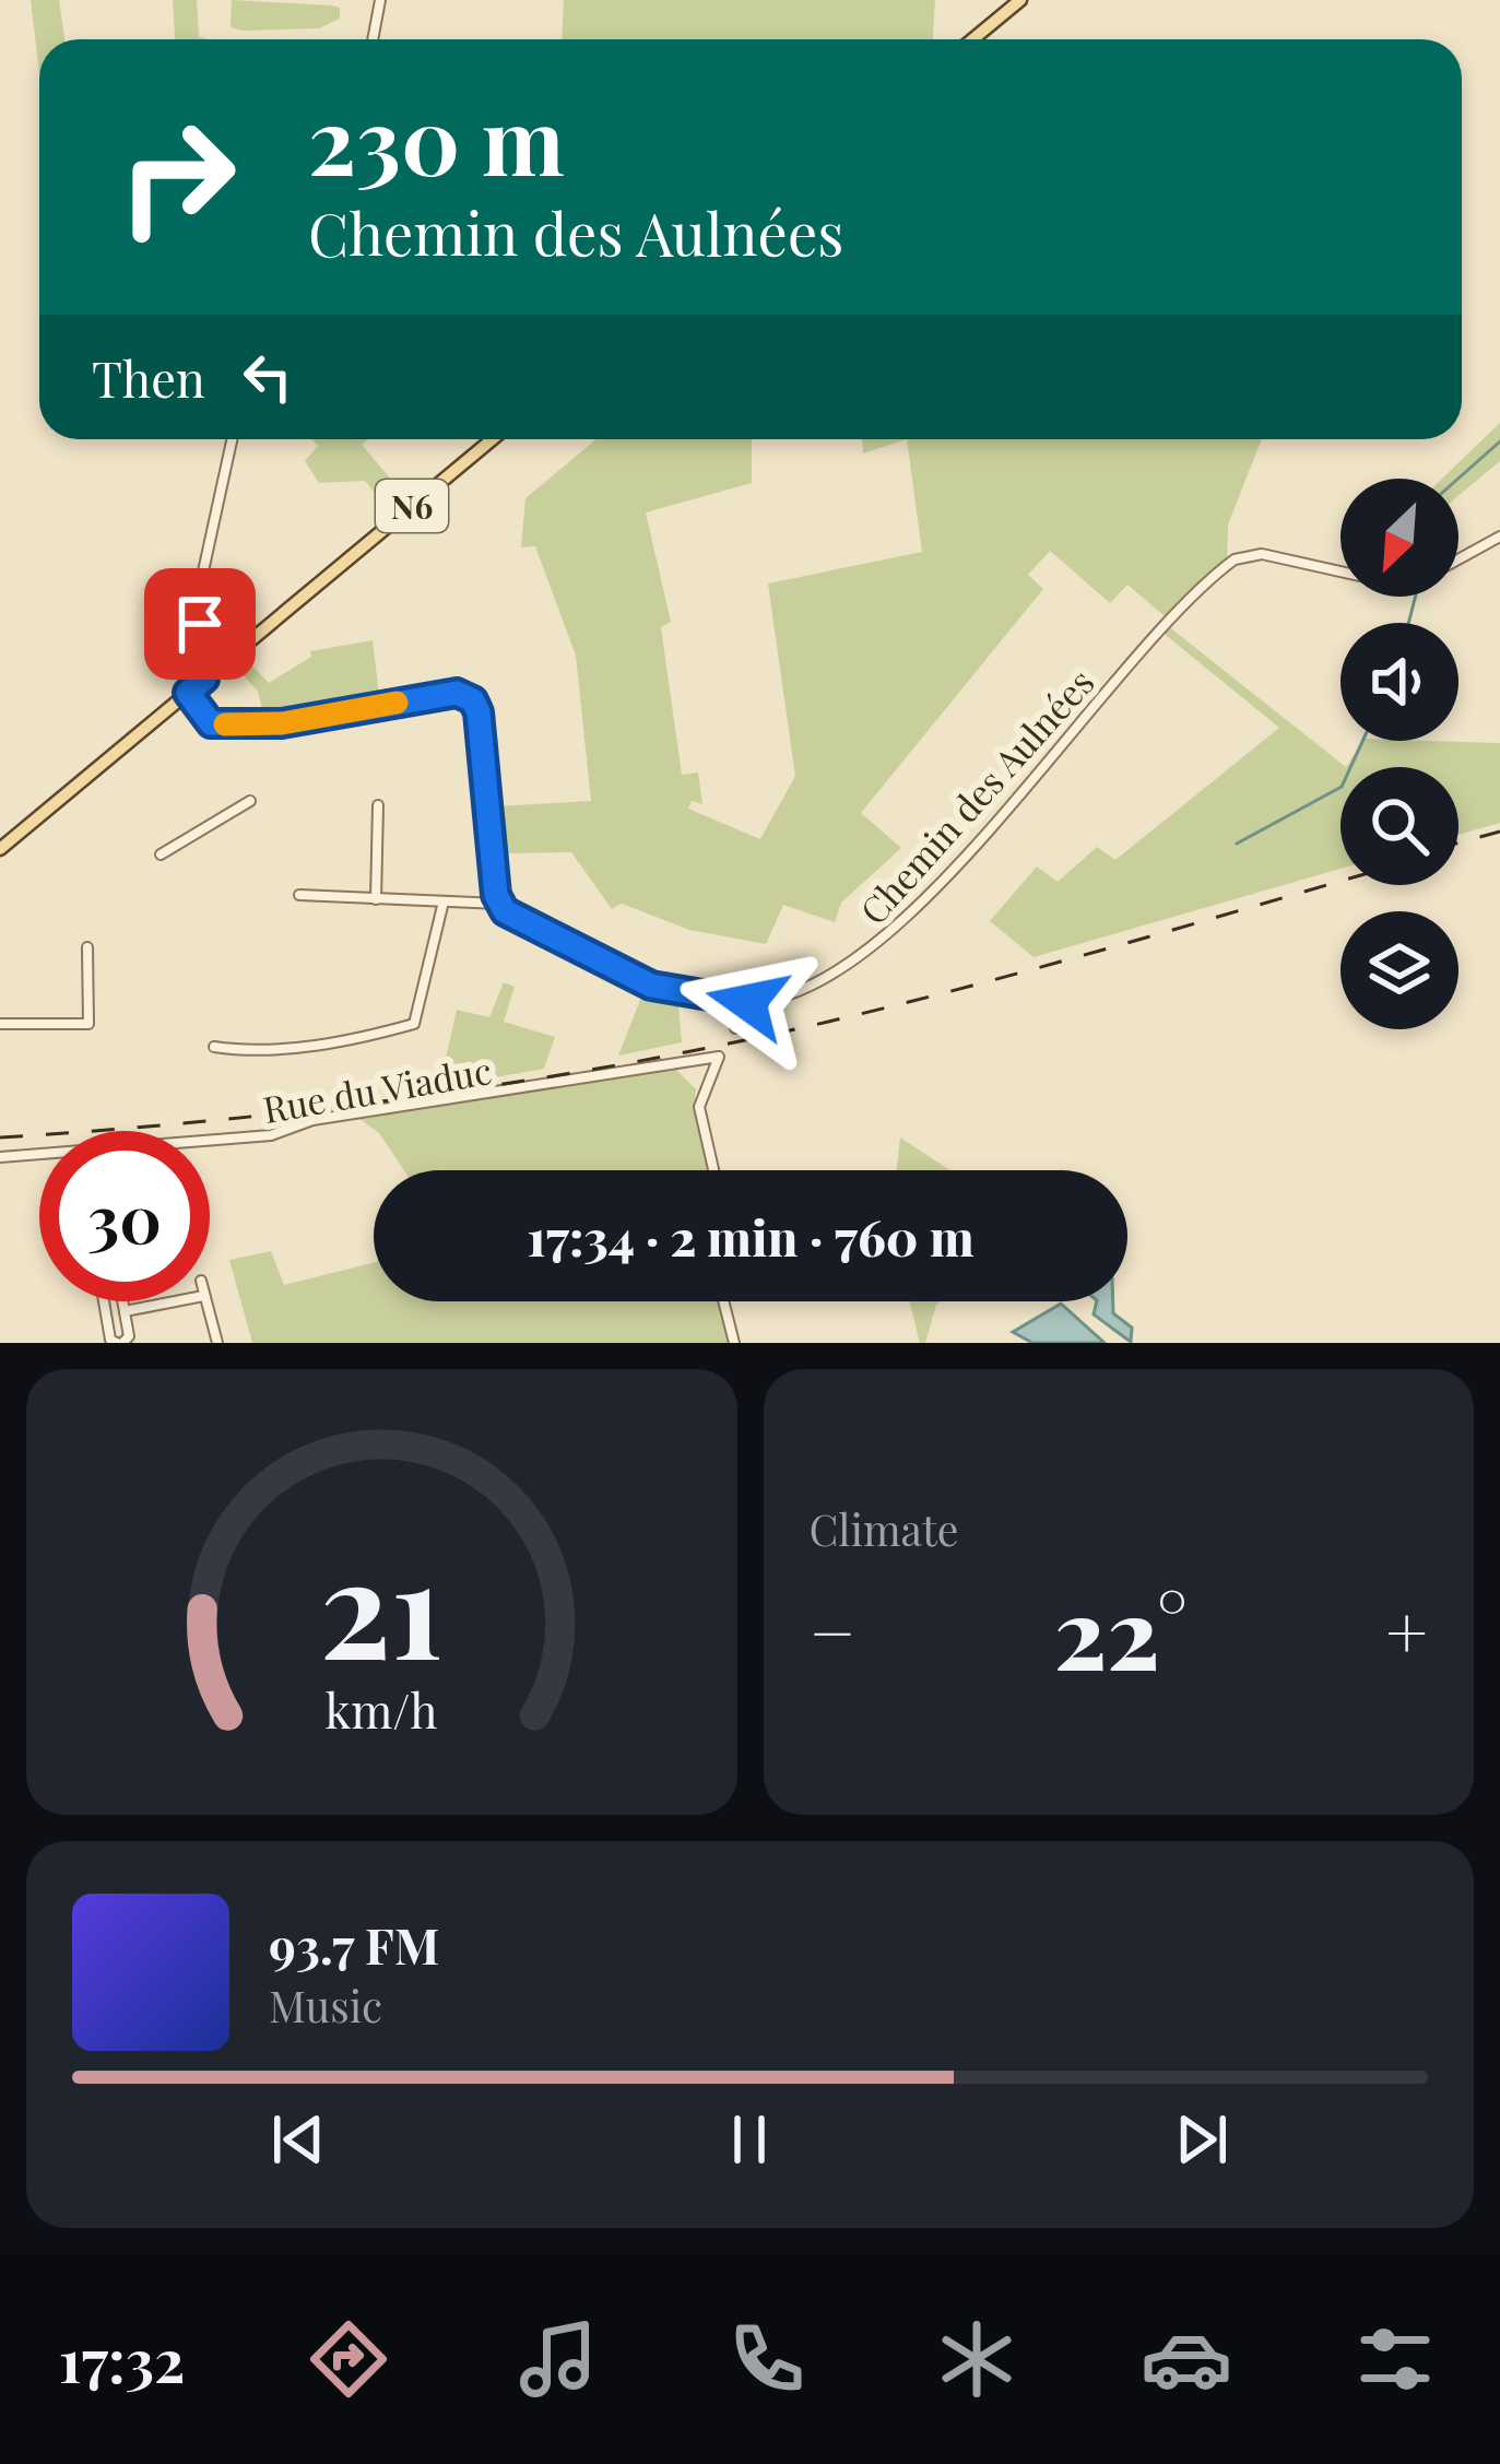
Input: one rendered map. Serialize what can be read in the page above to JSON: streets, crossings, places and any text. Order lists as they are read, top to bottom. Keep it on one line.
{"streets":{"main road":["N6"],"street":["Chemin des Aulnées","Rue du Viaduc"]},"north":"bottom left","page":{"turn":["230 m","Chemin des Aulnées"],"then":"Then","limit":"30","trip":"17:34 · 2 min · 760 m","tile":"Climate","heat":["−","22°","+"],"song":["93.7 FM","Music"],"tabs":"17:32","gauge":["21","km/h"]}}
